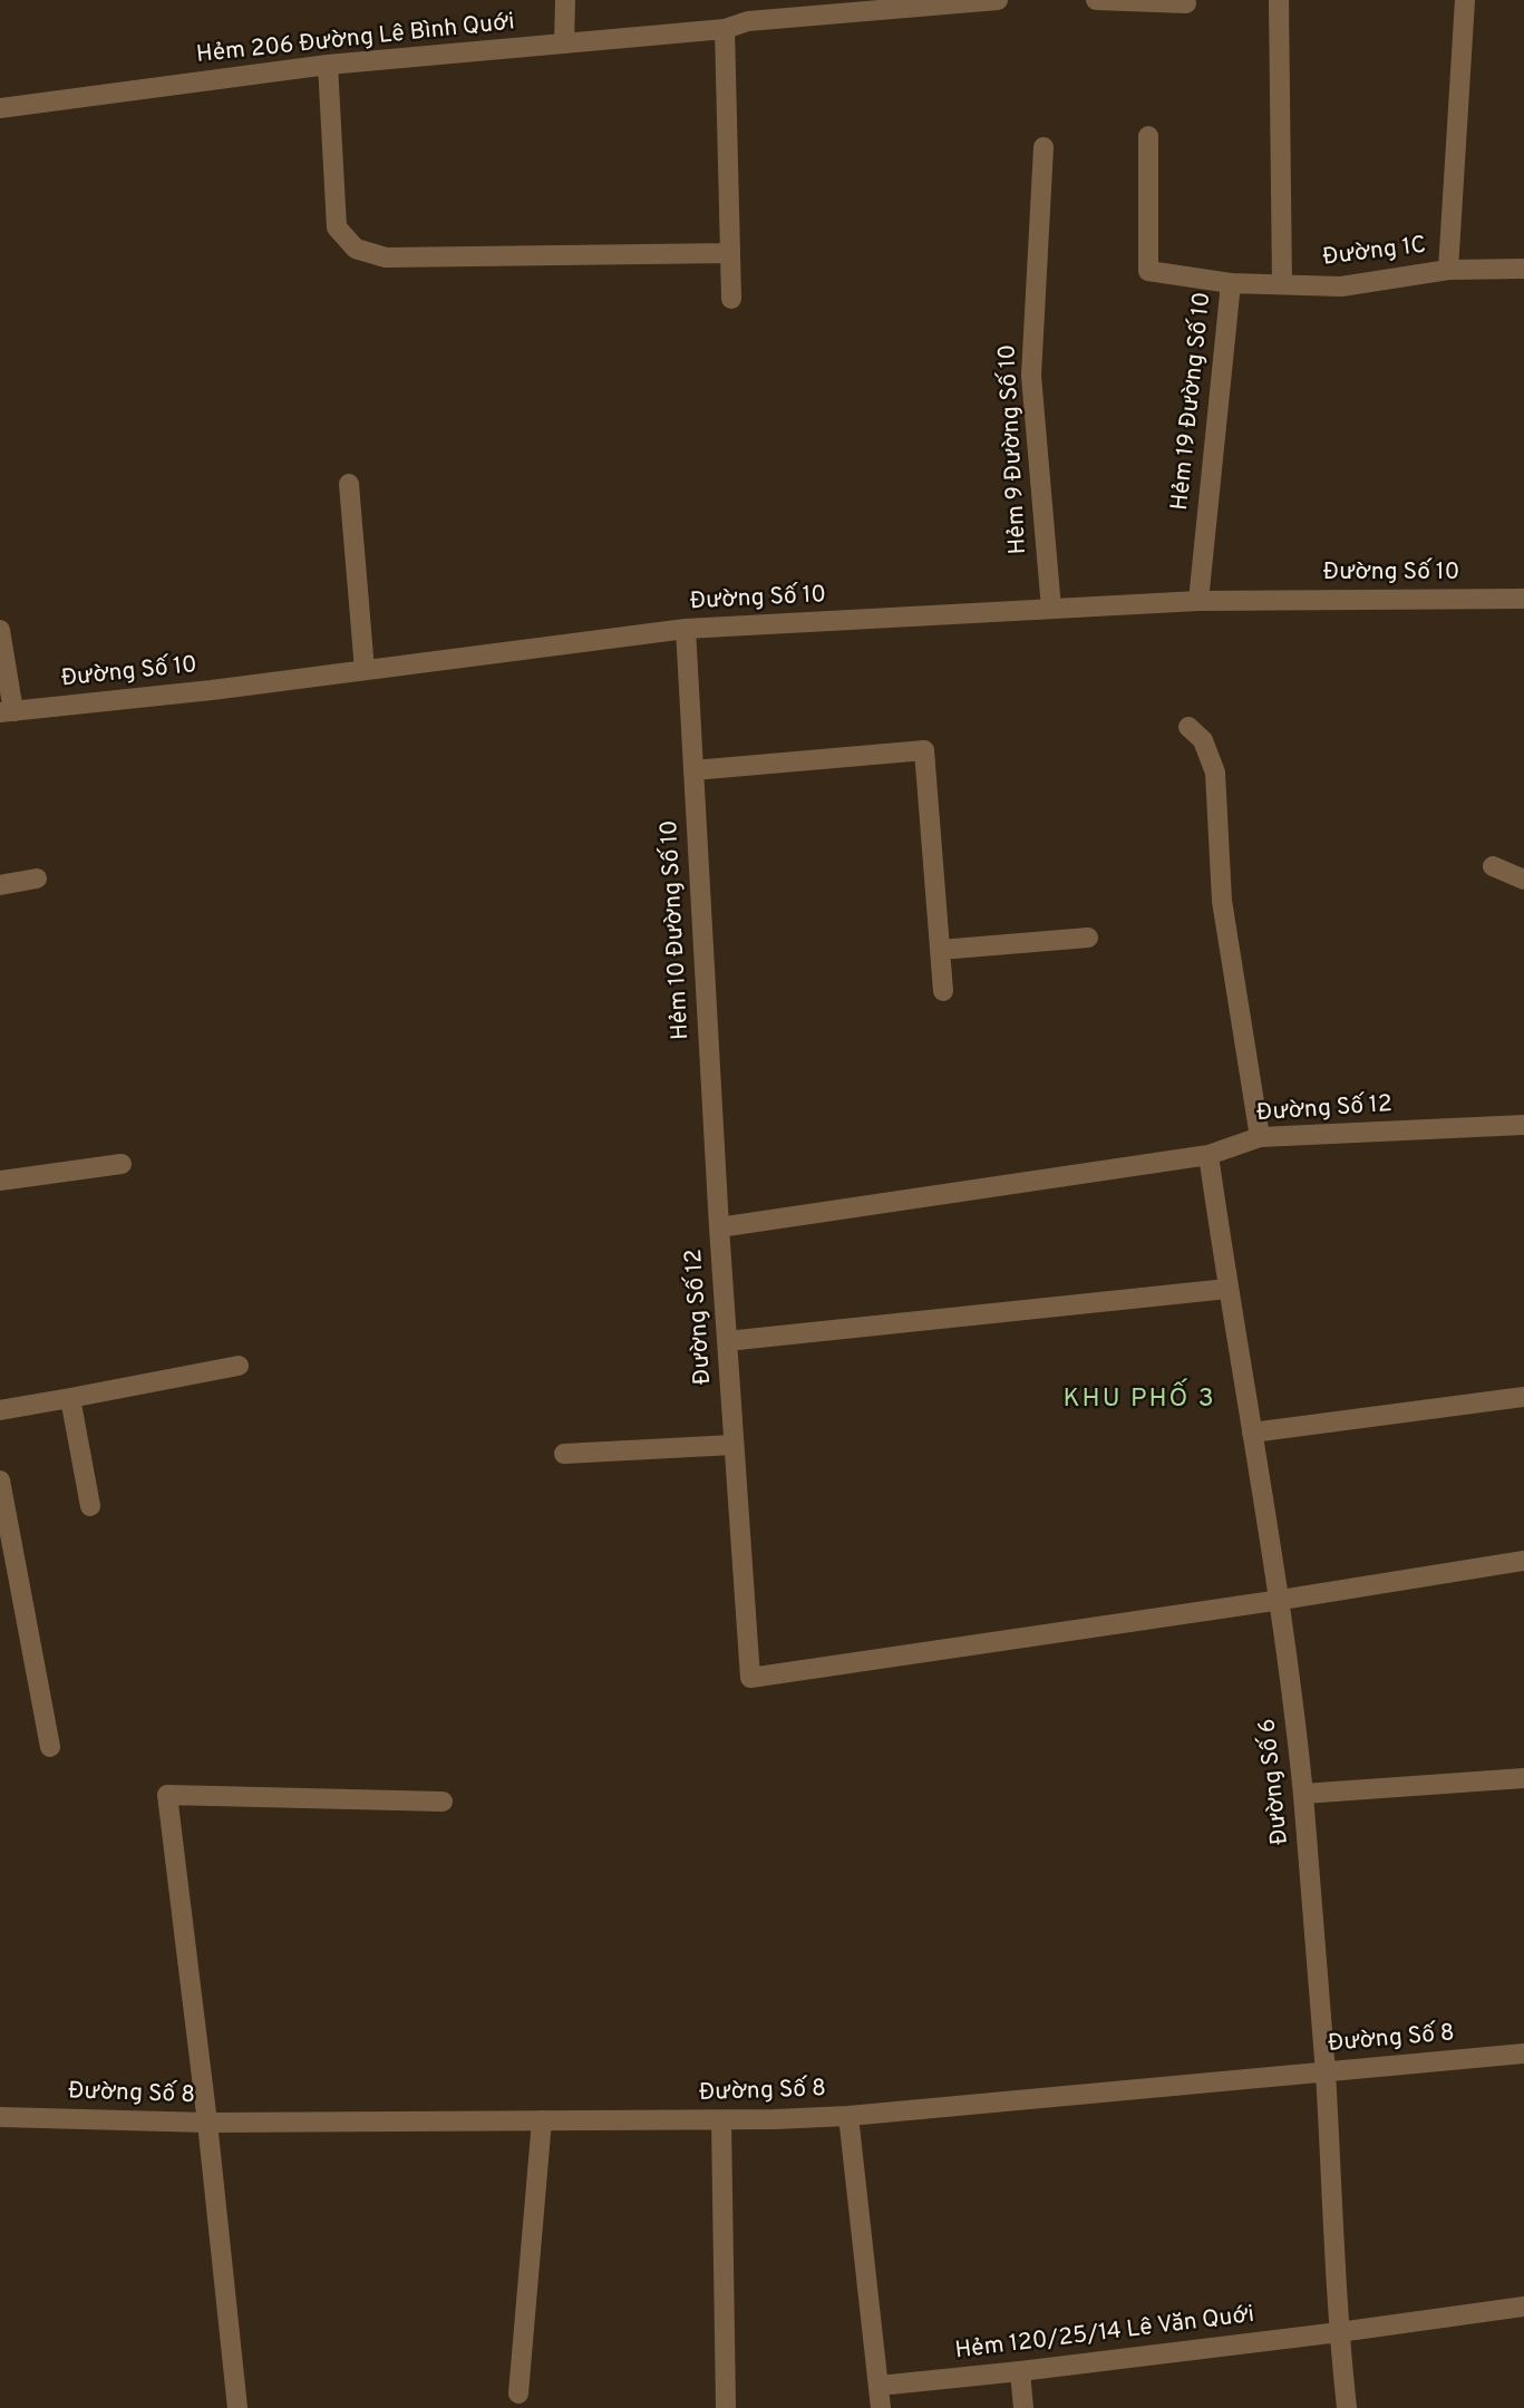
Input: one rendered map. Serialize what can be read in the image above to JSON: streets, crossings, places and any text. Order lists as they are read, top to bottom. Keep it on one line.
{"streets":{"street":["Hẻm 206 Đường Lê Bình Quới","Đường 1C","Hẻm 19 Đường Số 10","Hẻm 9 Đường Số 10","Đường Số 10","Hẻm 10 Đường Số 10","Đường Số 12","Đường Số 6","Đường Số 8","Hẻm 120/25/14 Lê Văn Quới"]},"crossings":[["Đường 1C","Hẻm 19 Đường Số 10"],["Hẻm 19 Đường Số 10","Đường Số 10"],["Hẻm 9 Đường Số 10","Đường Số 10"],["Đường Số 10","Hẻm 10 Đường Số 10"],["Hẻm 10 Đường Số 10","Đường Số 12"],["Đường Số 12","Đường Số 6"],["Đường Số 6","Đường Số 8"],["Đường Số 6","Hẻm 120/25/14 Lê Văn Quới"]],"districts":["KHU PHỐ 3"]}
